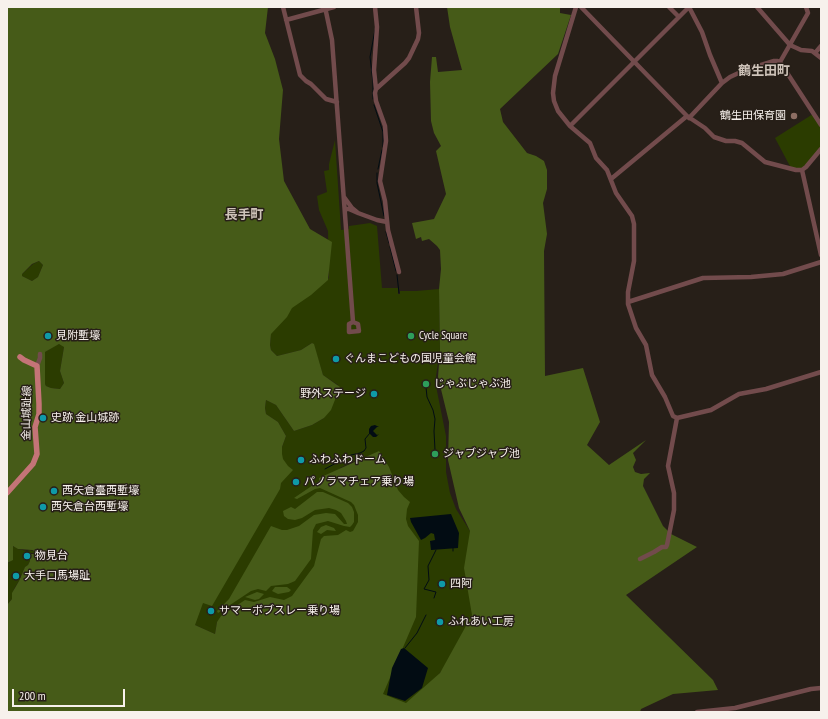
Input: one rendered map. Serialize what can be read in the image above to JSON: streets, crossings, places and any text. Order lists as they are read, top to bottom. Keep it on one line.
{"streets":{"main road":["金山城趾線"]},"districts":["鶴生田町","長手町"],"places":["鶴生田保育園","見附塹壕","Cycle Square","ぐんまこどもの国児童会館","じゃぶじゃぶ池","野外ステージ","史跡 金山城跡","ジャブジャブ池","ふわふわドーム","パノラマチェア乗り場","西矢倉臺西塹壕","西矢倉台西塹壕","物見台","大手口馬場趾","四阿","サマーボブスレー乗り場","ふれあい工房"],"scale_bar":"200 m"}
